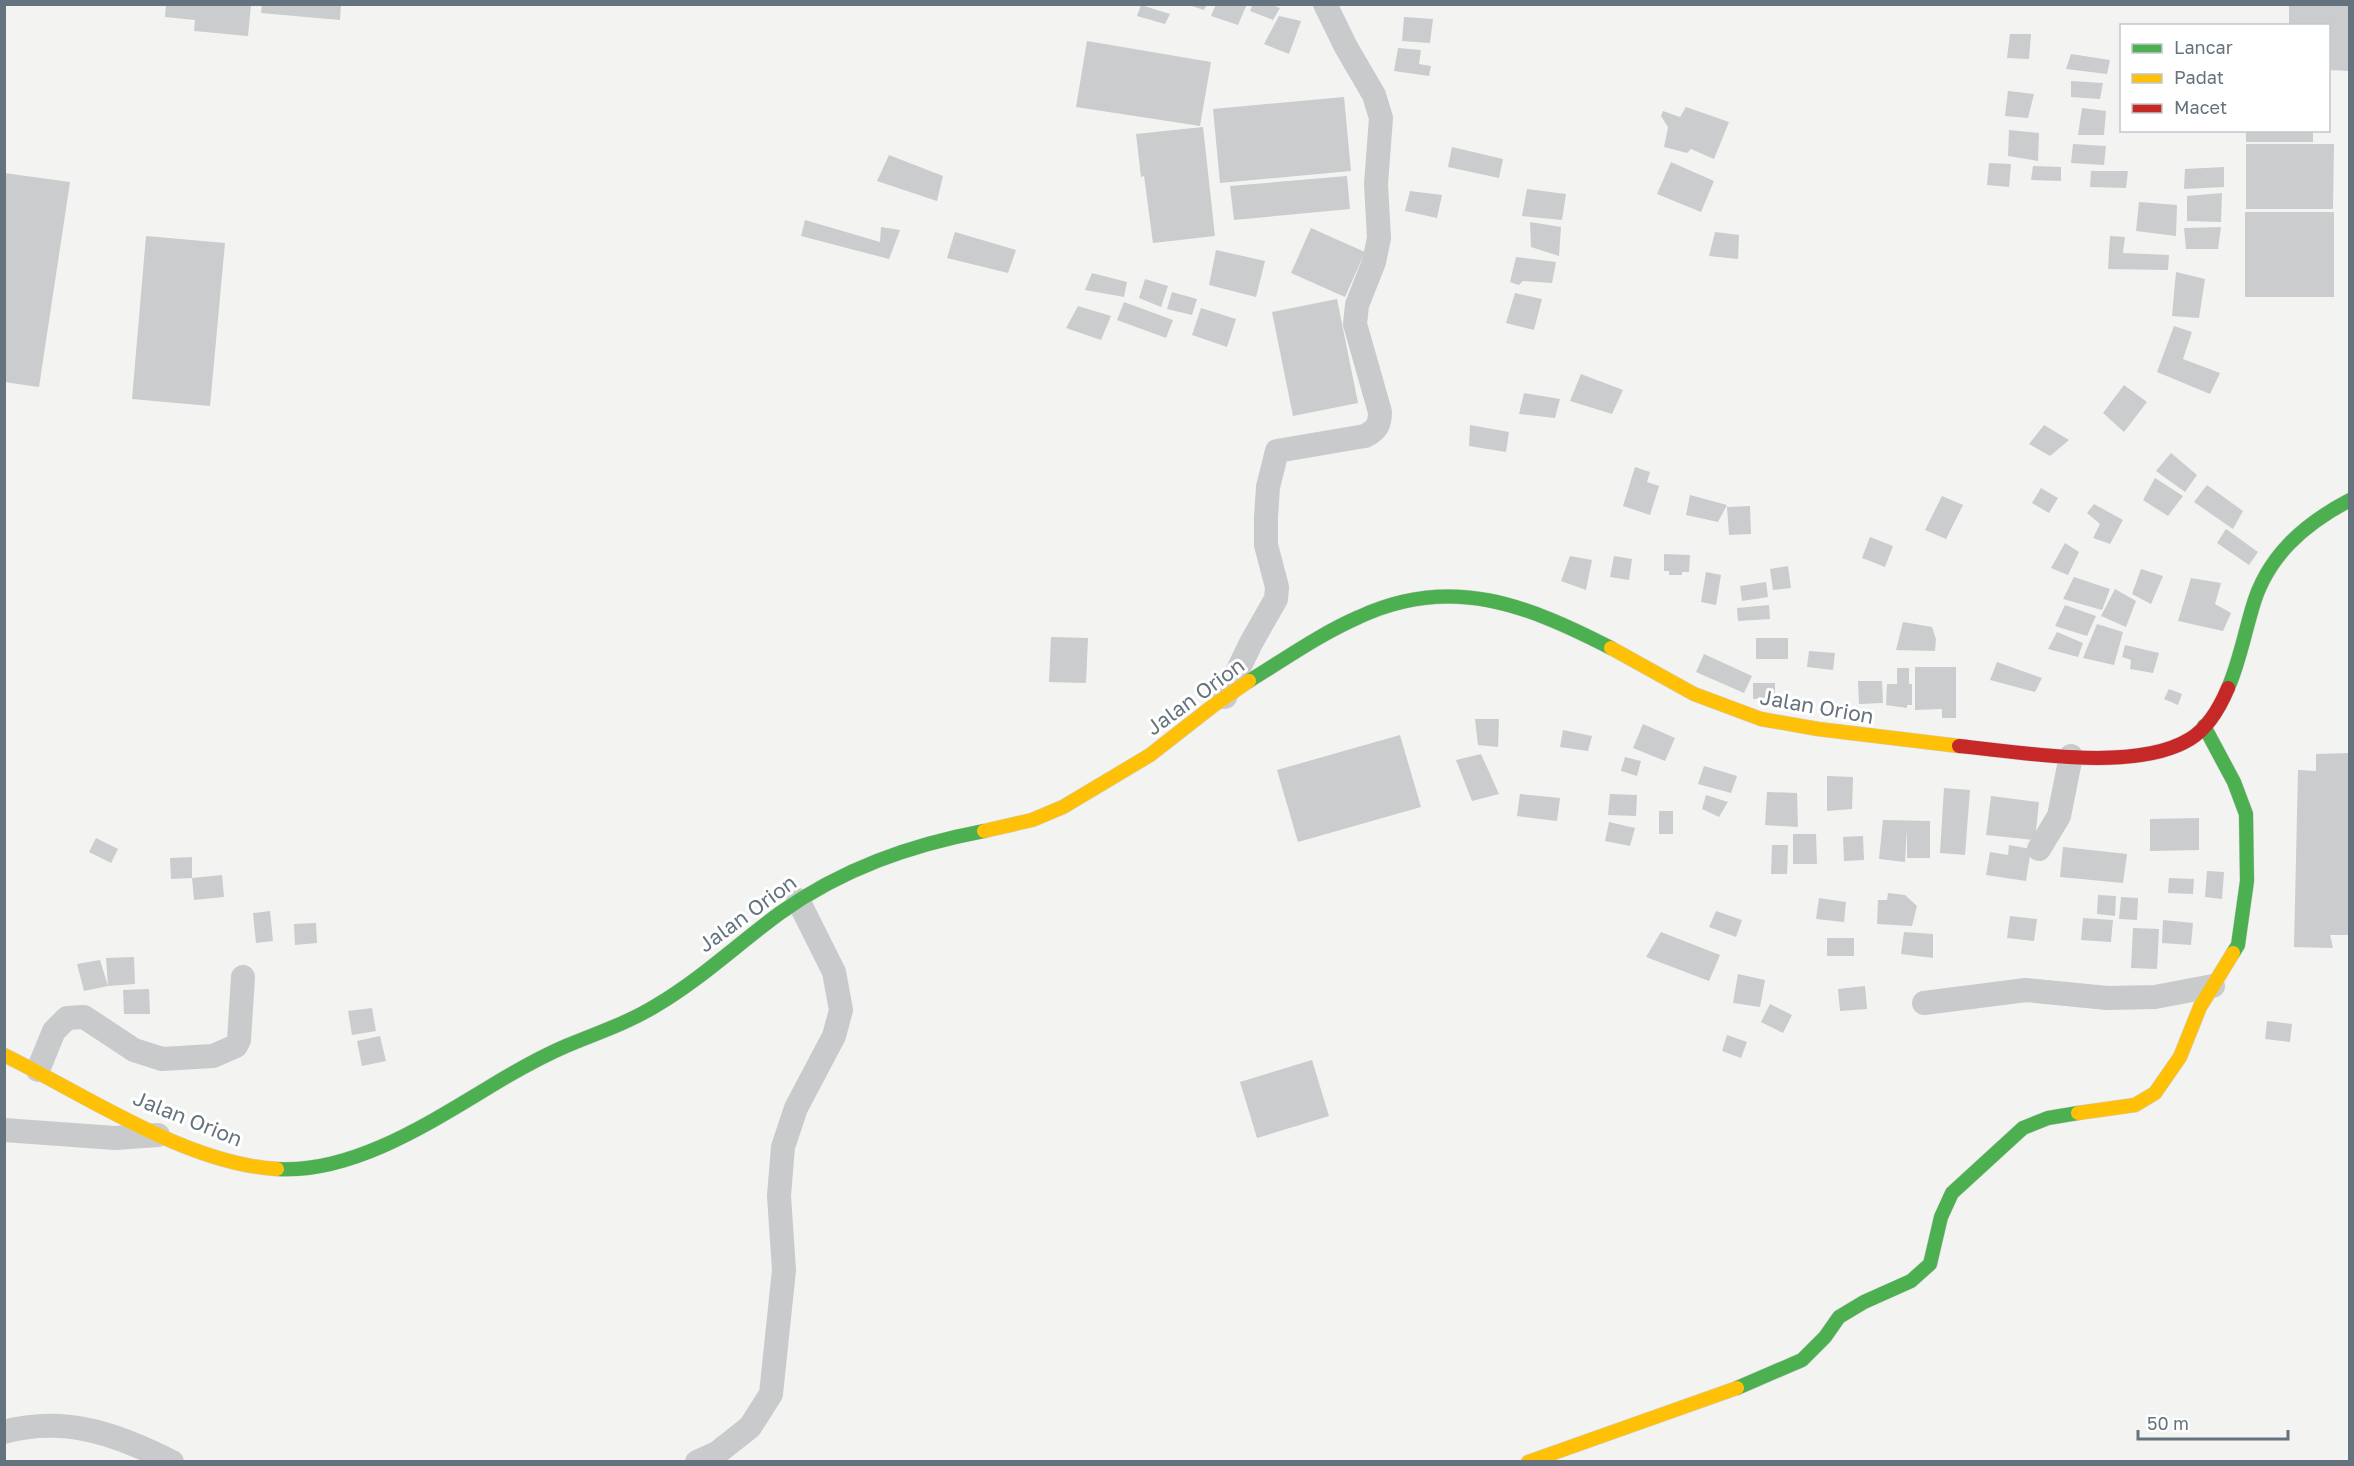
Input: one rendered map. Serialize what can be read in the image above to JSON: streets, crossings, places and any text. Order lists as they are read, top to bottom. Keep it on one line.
{"streets":{"main road":["Jalan Orion"]},"legend":["Lancar","Padat","Macet"],"scale_bar":"50 m"}
